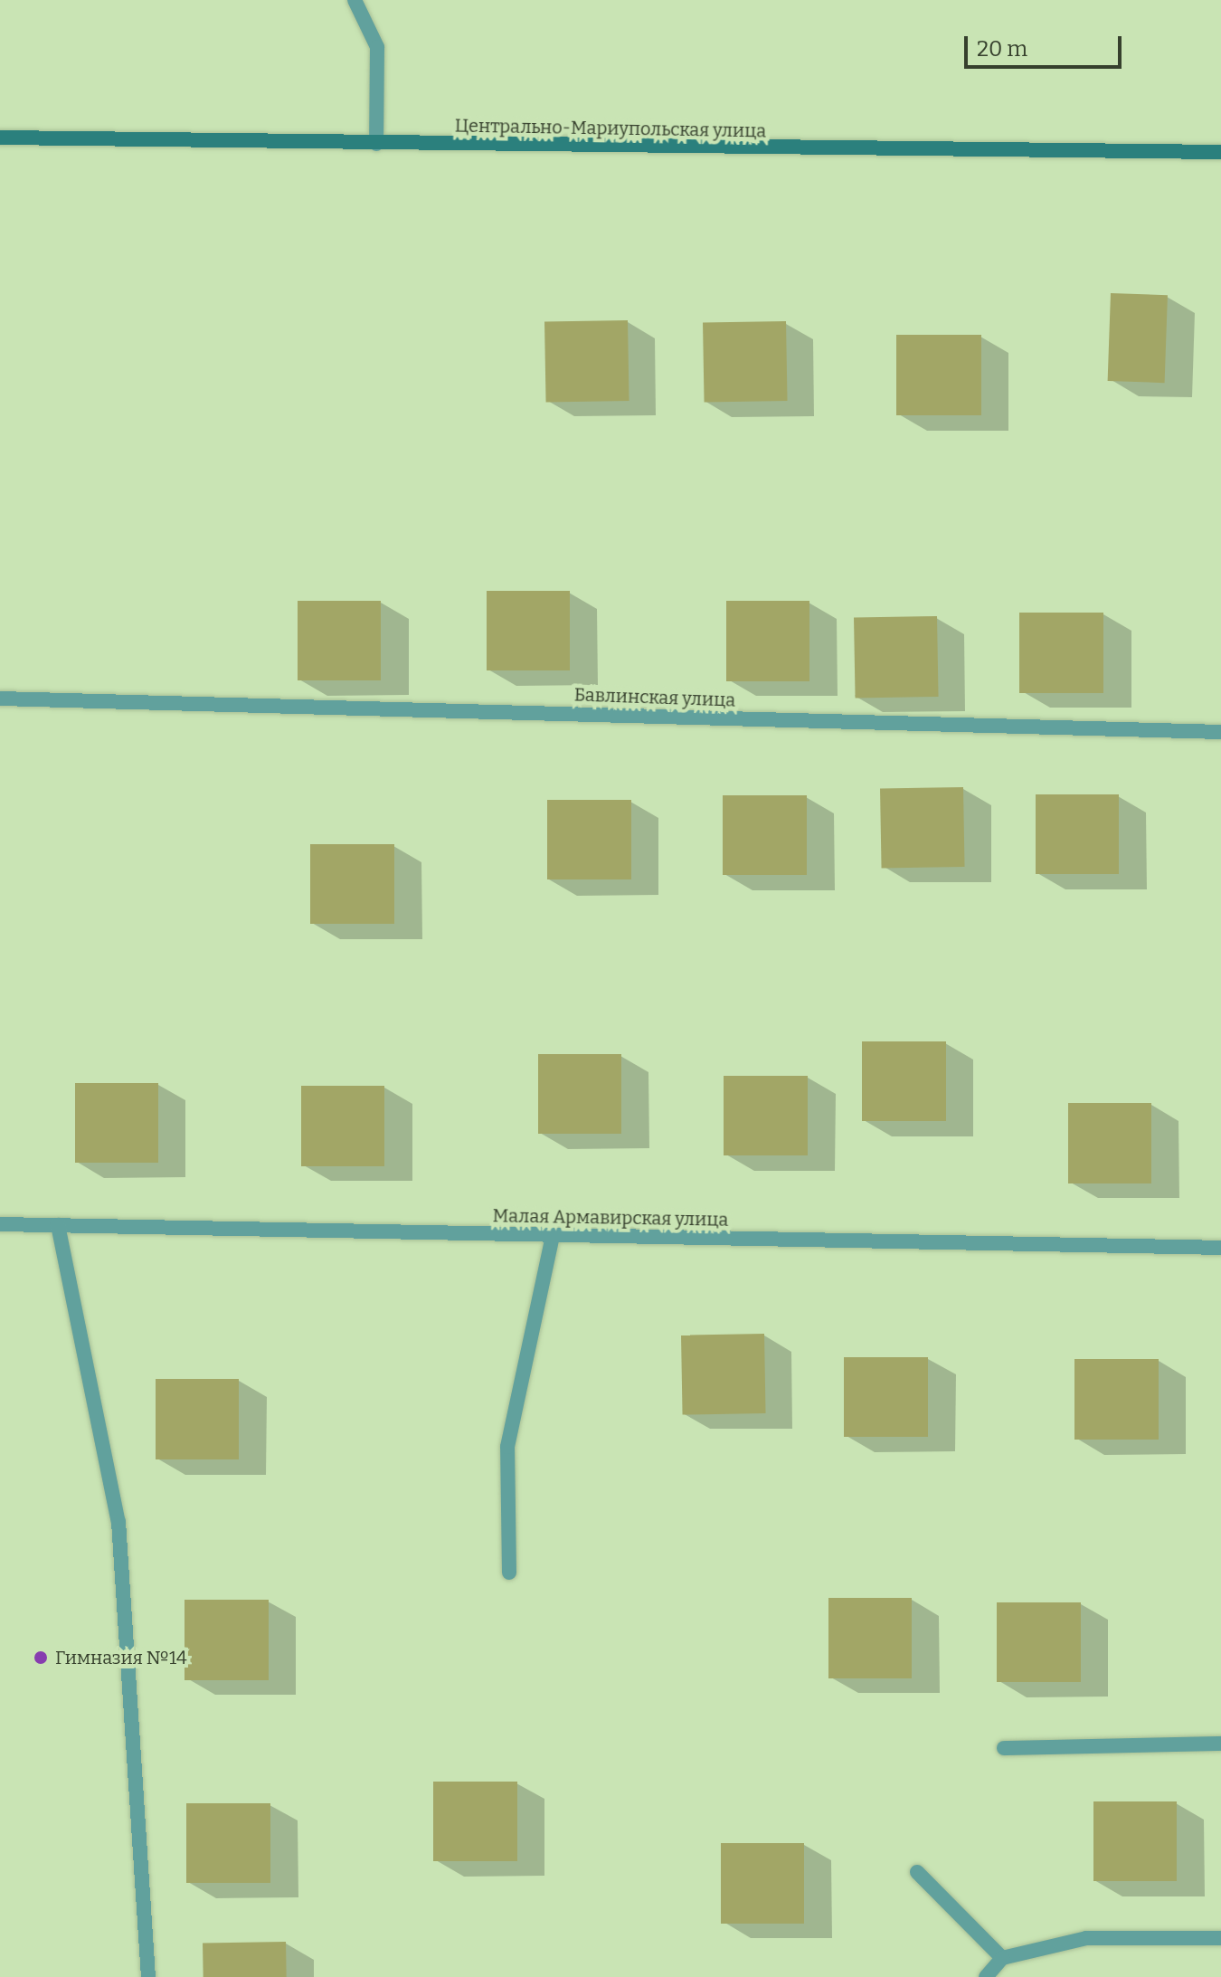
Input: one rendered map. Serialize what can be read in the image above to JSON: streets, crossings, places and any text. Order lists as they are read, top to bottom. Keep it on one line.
{"streets":{"street":["Центрально-Мариупольская улица","Бавлинская улица","Малая Армавирская улица"]},"places":["Гимназия №14"],"scale_bar":"20 m"}
